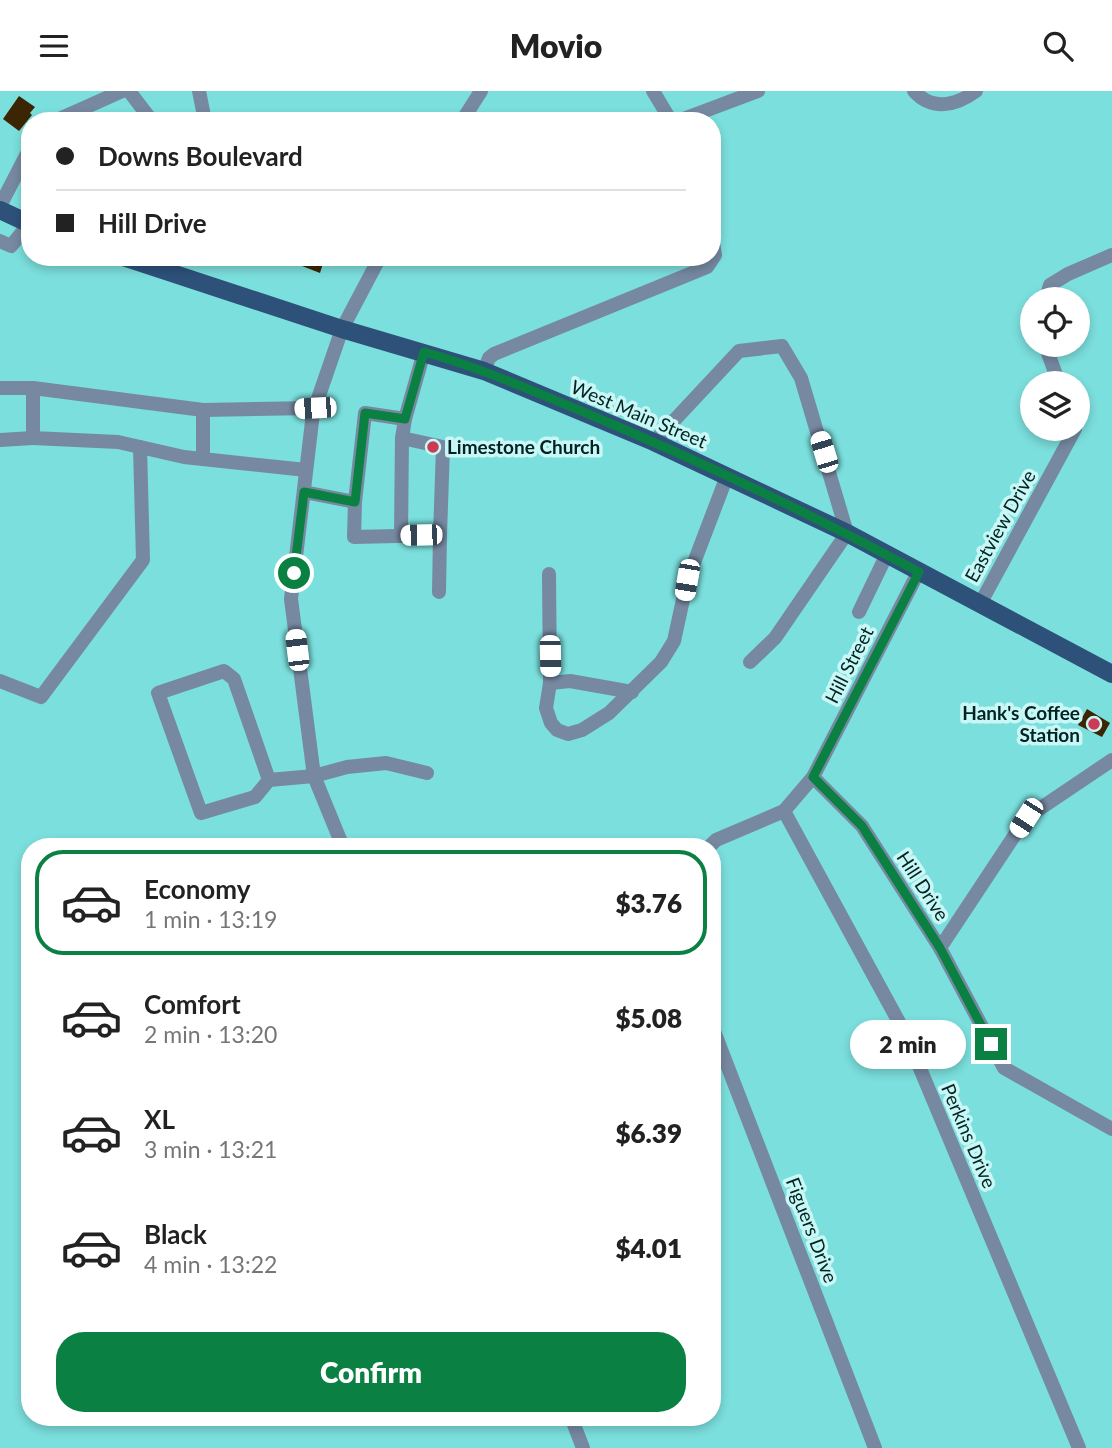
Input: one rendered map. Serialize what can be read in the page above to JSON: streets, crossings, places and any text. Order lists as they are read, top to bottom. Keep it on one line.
{"streets":{"main road":["West Main Street"],"street":["Eastview Drive","Hill Street","Hill Drive","Perkins Drive","Figuers Drive"]},"crossings":[["West Main Street","Eastview Drive"],["West Main Street","Hill Street"],["Hill Street","Hill Drive"]],"places":["Limestone Church","Hank's Coffee Station"],"page":{"header":"Movio","banner":["Downs Boulevard","Hill Drive"],"list":[{"name":"Economy","note":"1 min · 13:19","value":"$3.76"},{"name":"Comfort","note":"2 min · 13:20","value":"$5.08"},{"name":"XL","note":"3 min · 13:21","value":"$6.39"},{"name":"Black","note":"4 min · 13:22","value":"$4.01"}],"bubble":"2 min","buttons":"Confirm"}}
